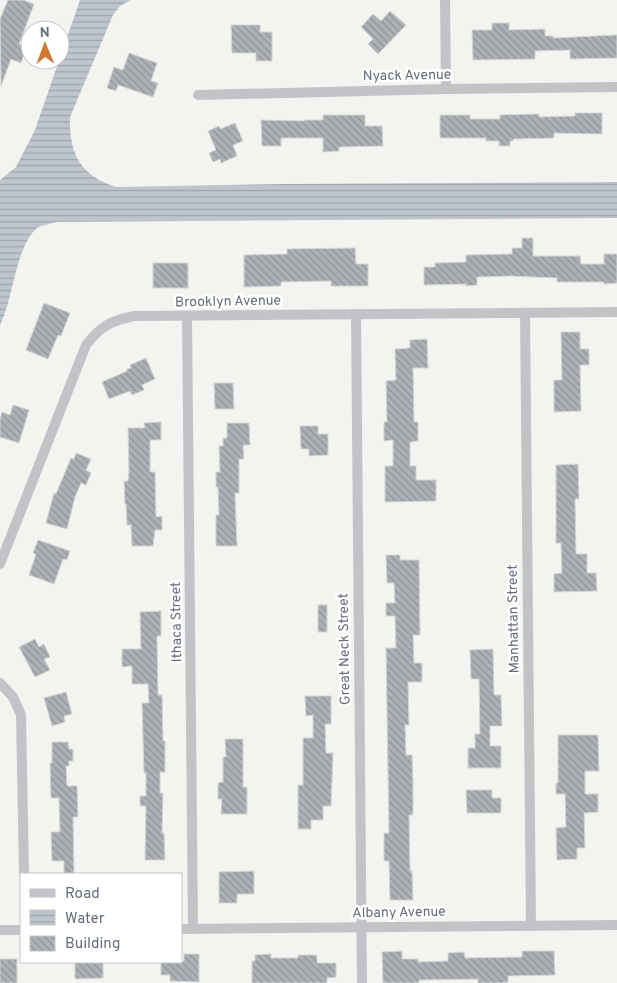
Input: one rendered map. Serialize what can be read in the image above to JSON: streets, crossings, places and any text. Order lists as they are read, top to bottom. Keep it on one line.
{"streets":{"street":["Nyack Avenue","Brooklyn Avenue","Manhattan Street","Ithaca Street","Great Neck Street","Albany Avenue"]},"crossings":[["Brooklyn Avenue","Manhattan Street"],["Brooklyn Avenue","Ithaca Street"],["Brooklyn Avenue","Great Neck Street"],["Manhattan Street","Albany Avenue"],["Ithaca Street","Albany Avenue"],["Great Neck Street","Albany Avenue"]],"legend":["Road","Water","Building"],"north":"top"}
